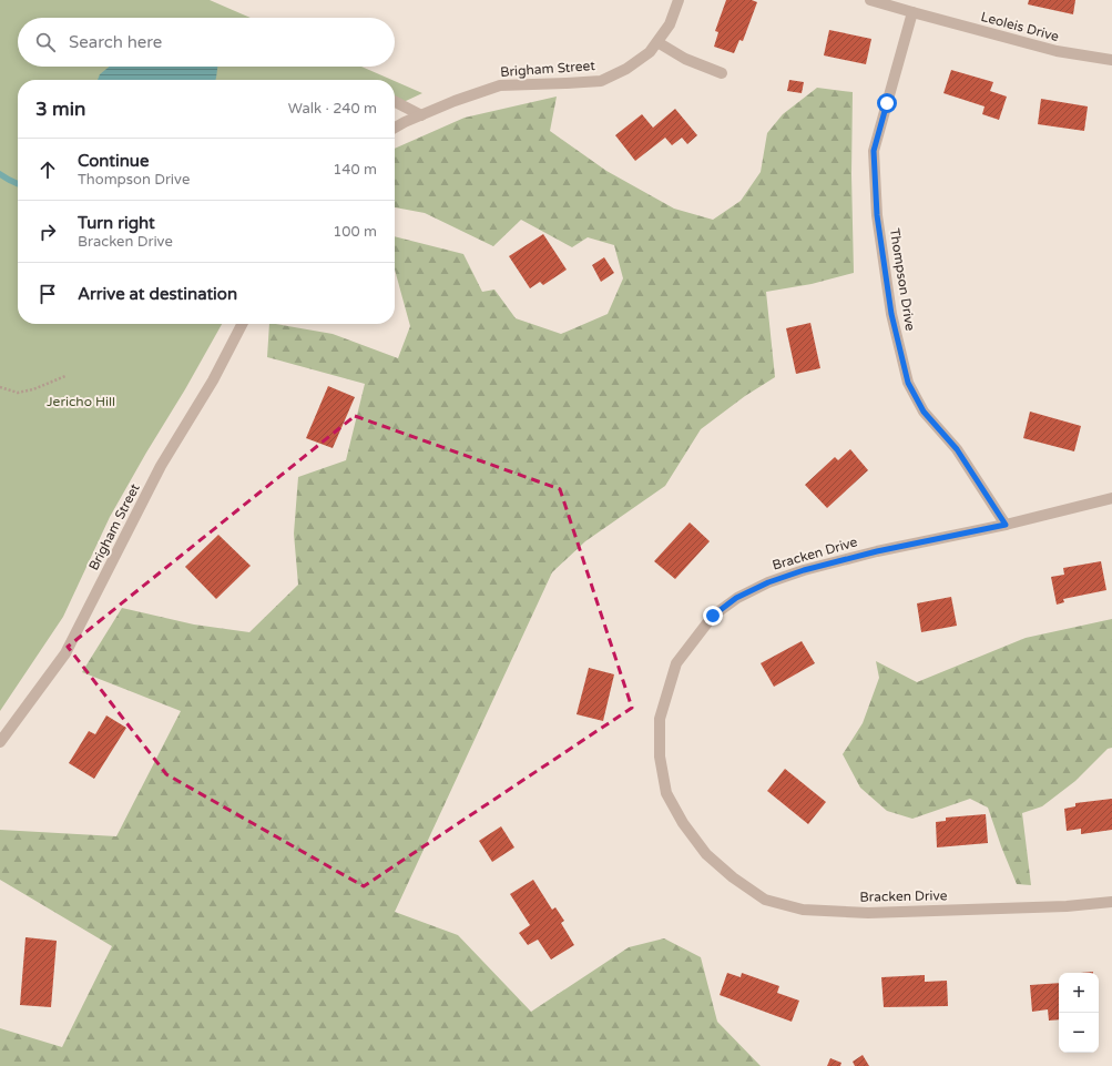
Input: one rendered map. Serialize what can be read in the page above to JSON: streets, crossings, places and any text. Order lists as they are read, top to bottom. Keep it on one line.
{"streets":{"street":["Leoleis Drive","Brigham Street","Thompson Drive","Bracken Drive"]},"crossings":[["Leoleis Drive","Thompson Drive"],["Thompson Drive","Bracken Drive"]],"parks":["Jericho Hill"],"page":{"search":"Search here","heading":["3 min","Walk · 240 m"],"list":[["Continue","Thompson Drive","140 m"],["Turn right","Bracken Drive","100 m"],"Arrive at destination"],"map_buttons":["+","−"]}}
